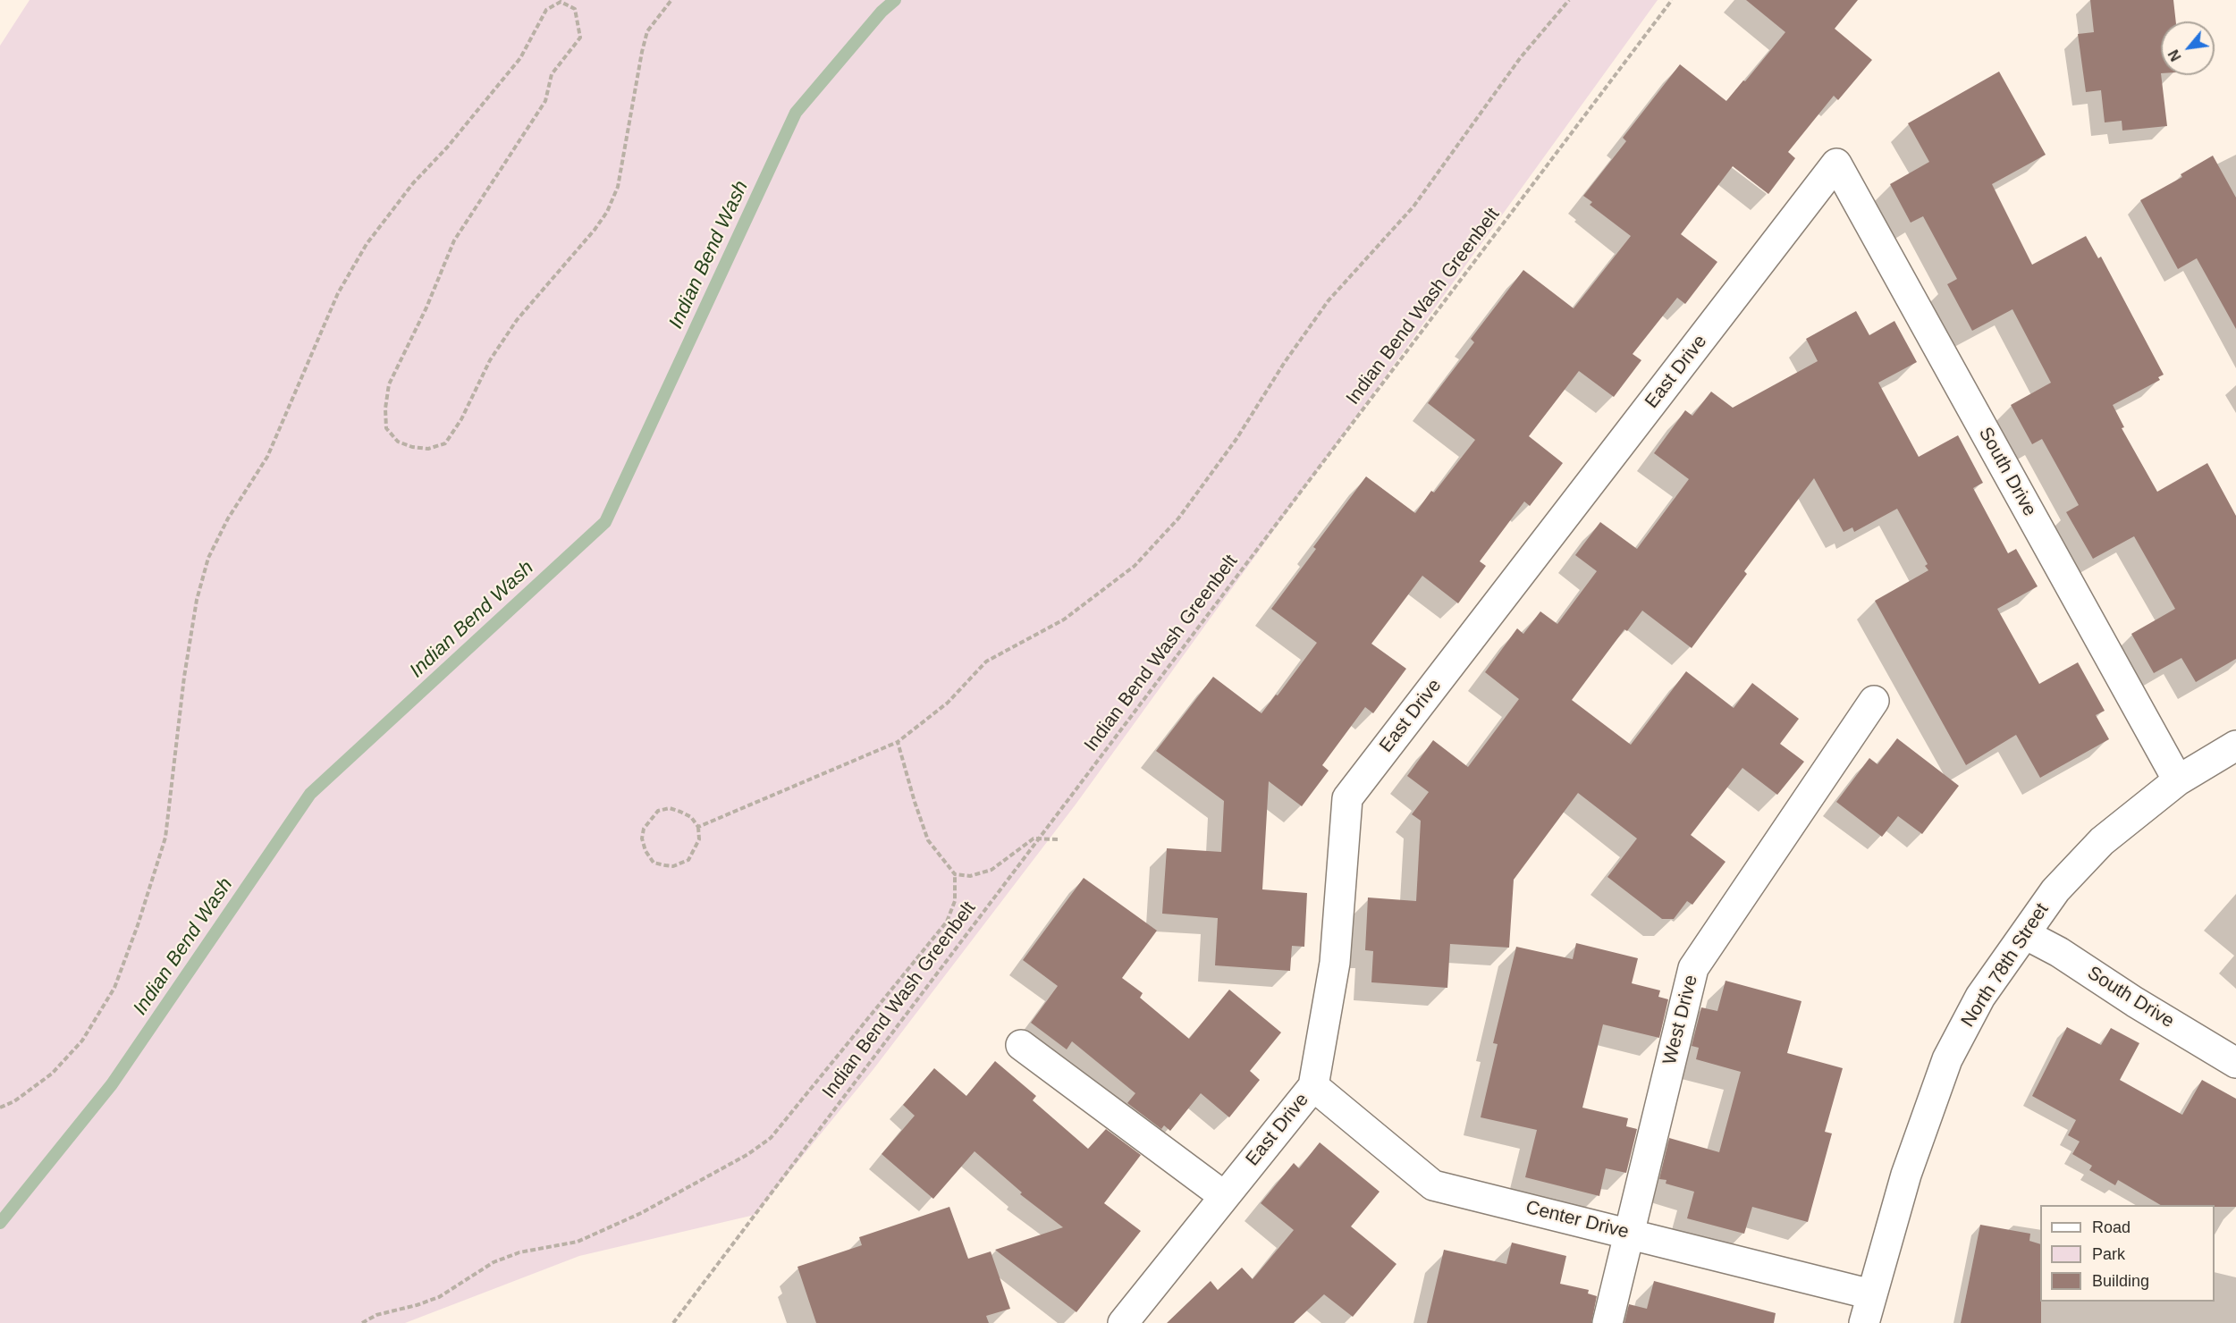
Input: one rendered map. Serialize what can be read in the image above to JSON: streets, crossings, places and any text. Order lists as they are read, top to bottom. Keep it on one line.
{"streets":{"street":["East Drive","South Drive","North 78th Street","West Drive","Center Drive"],"path":["Indian Bend Wash Greenbelt"]},"crossings":[["East Drive","South Drive"],["East Drive","Center Drive"],["South Drive","North 78th Street"],["North 78th Street","Center Drive"],["West Drive","Center Drive"]],"water":["Indian Bend Wash"],"legend":["Road","Park","Building"],"north":"bottom left"}
